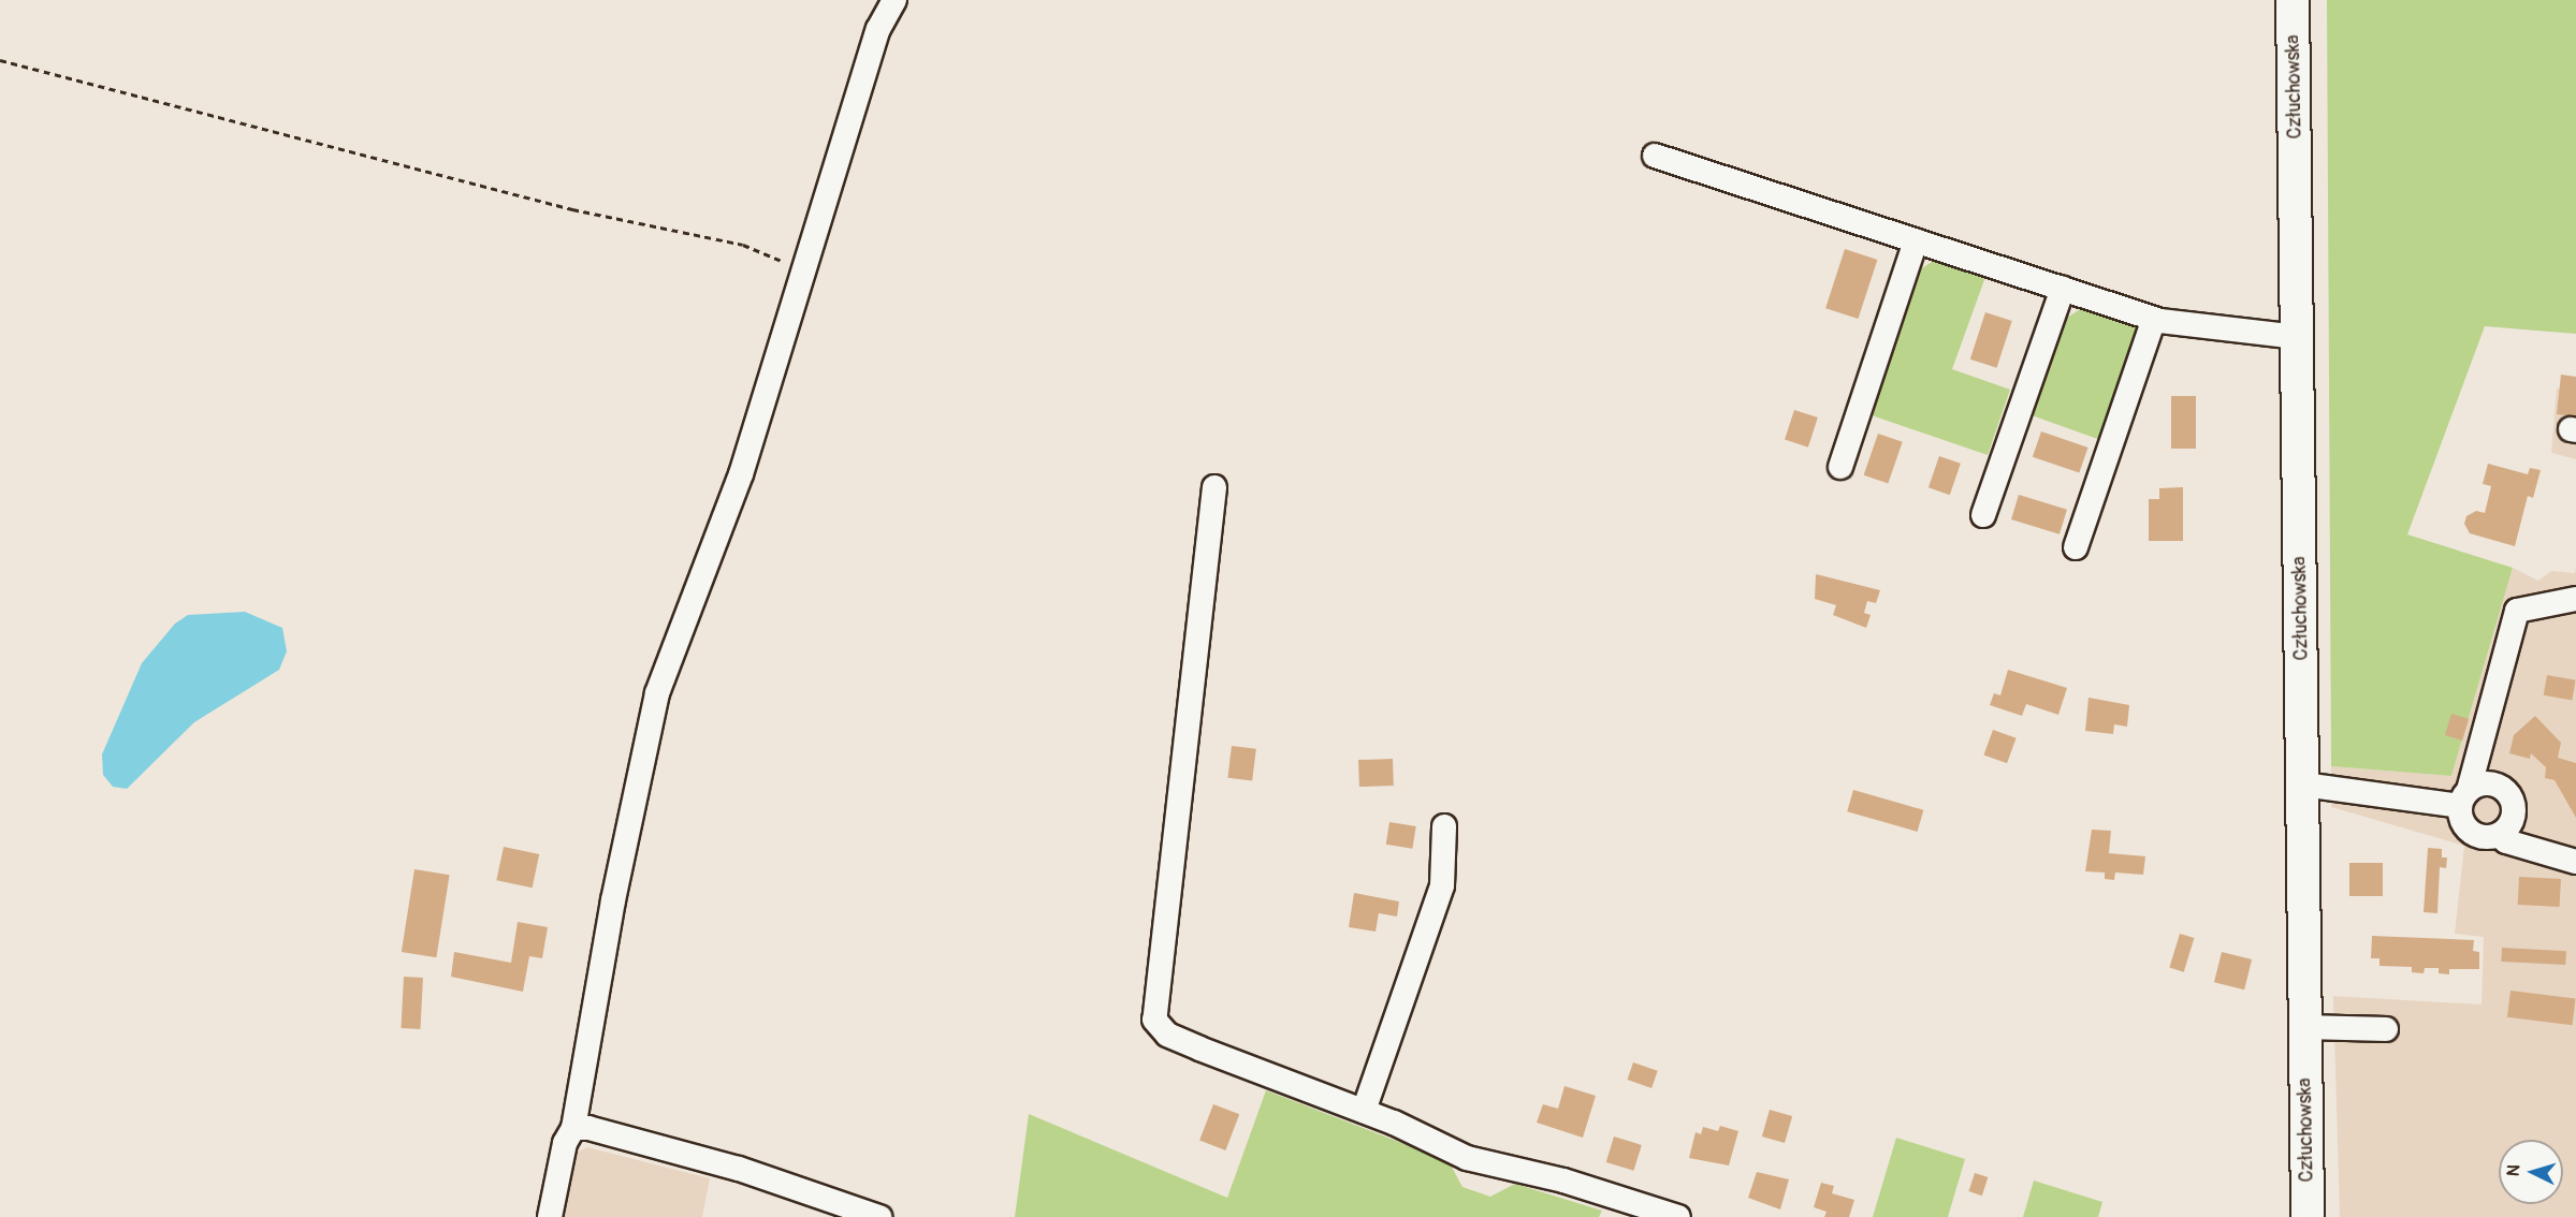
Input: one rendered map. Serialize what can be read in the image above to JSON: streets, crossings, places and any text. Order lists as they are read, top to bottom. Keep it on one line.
{"streets":{"main road":["Człuchowska"]},"north":"left"}
